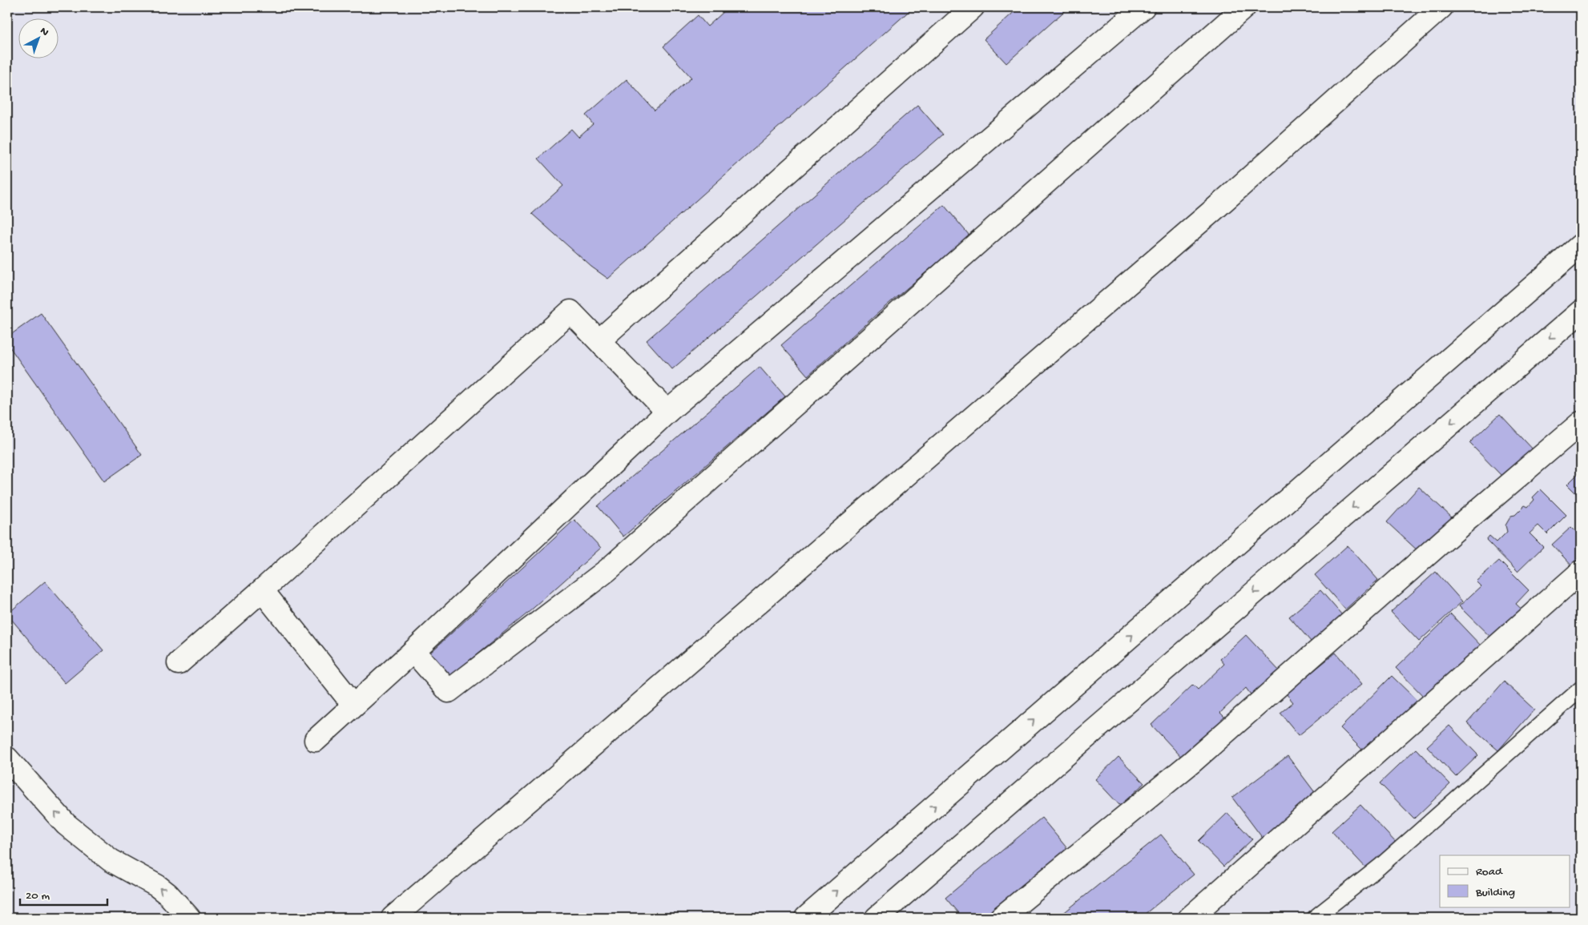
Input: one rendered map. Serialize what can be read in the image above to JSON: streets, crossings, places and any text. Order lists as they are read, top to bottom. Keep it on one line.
{"legend":["Road","Building"],"scale_bar":"20 m","north":"top right"}
